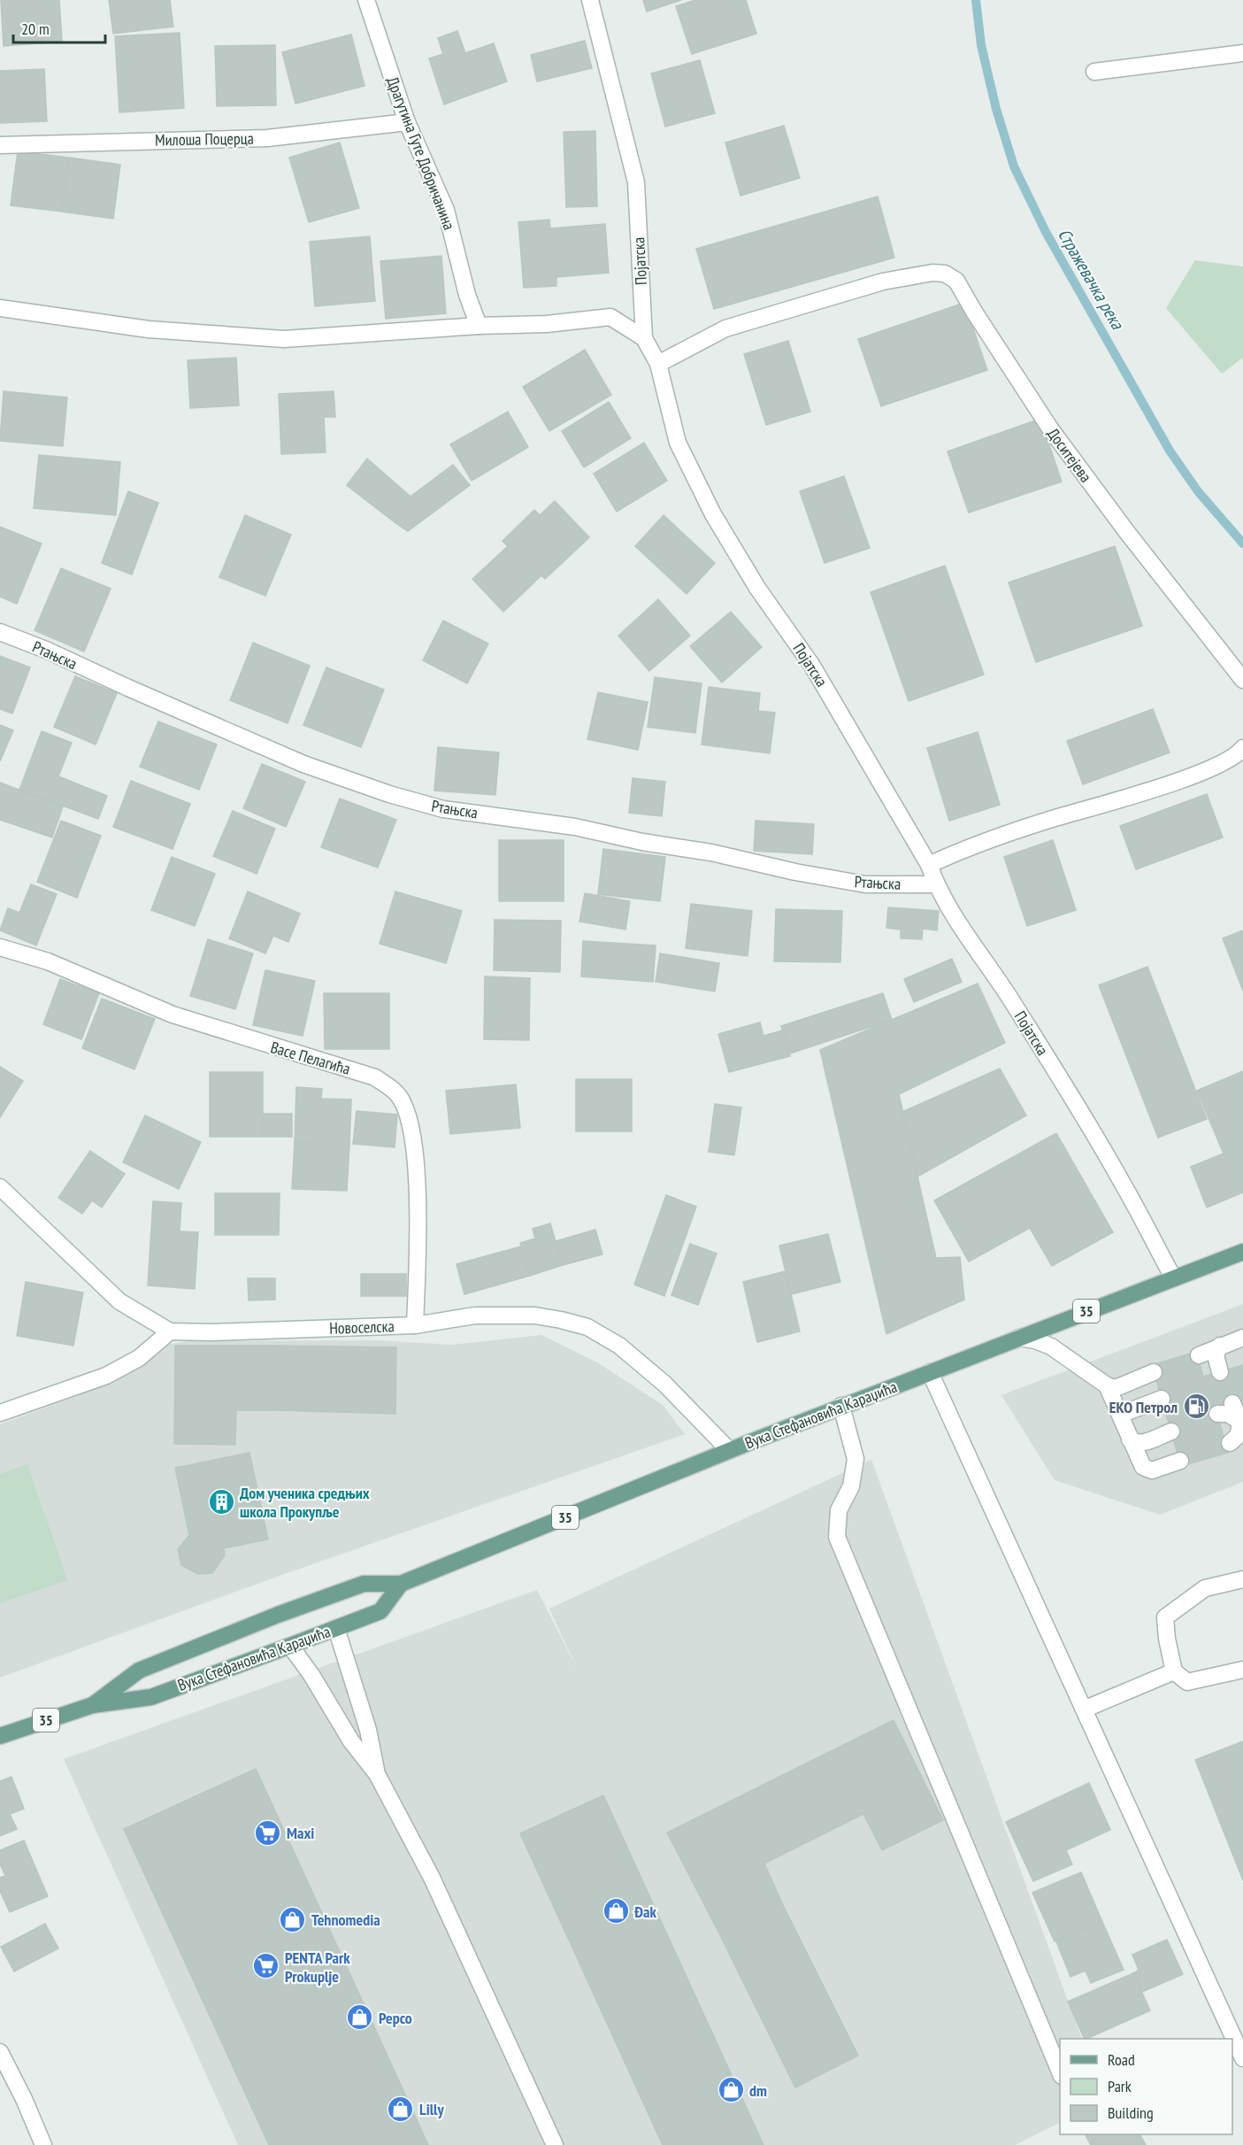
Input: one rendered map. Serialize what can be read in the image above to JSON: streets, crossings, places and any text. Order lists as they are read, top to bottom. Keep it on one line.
{"streets":{"main road":["35","Вука Стефановића Караџића"],"street":["Милоша Поцерца","Драгутина Гуте Добричанина","Појатска","Доситејева","Ртањска","Васе Пелагића","Новоселска"]},"crossings":[["Милоша Поцерца","Драгутина Гуте Добричанина"],["Појатска","Доситејева"],["Појатска","Ртањска"],["Појатска","Вука Стефановића Караџића"],["Васе Пелагића","Новоселска"],["Новоселска","Вука Стефановића Караџића"]],"water":["Стражевачка река"],"places":{"fuel station":["ЕКО Петрол"],"building":["Дом ученика средњих школа Прокупље"],"supermarket":["Maxi","PENTA Park Prokuplje"],"shop":["Đak","Tehnomedia","Pepco","dm","Lilly"]},"legend":["Road","Park","Building"],"scale_bar":"20 m"}
